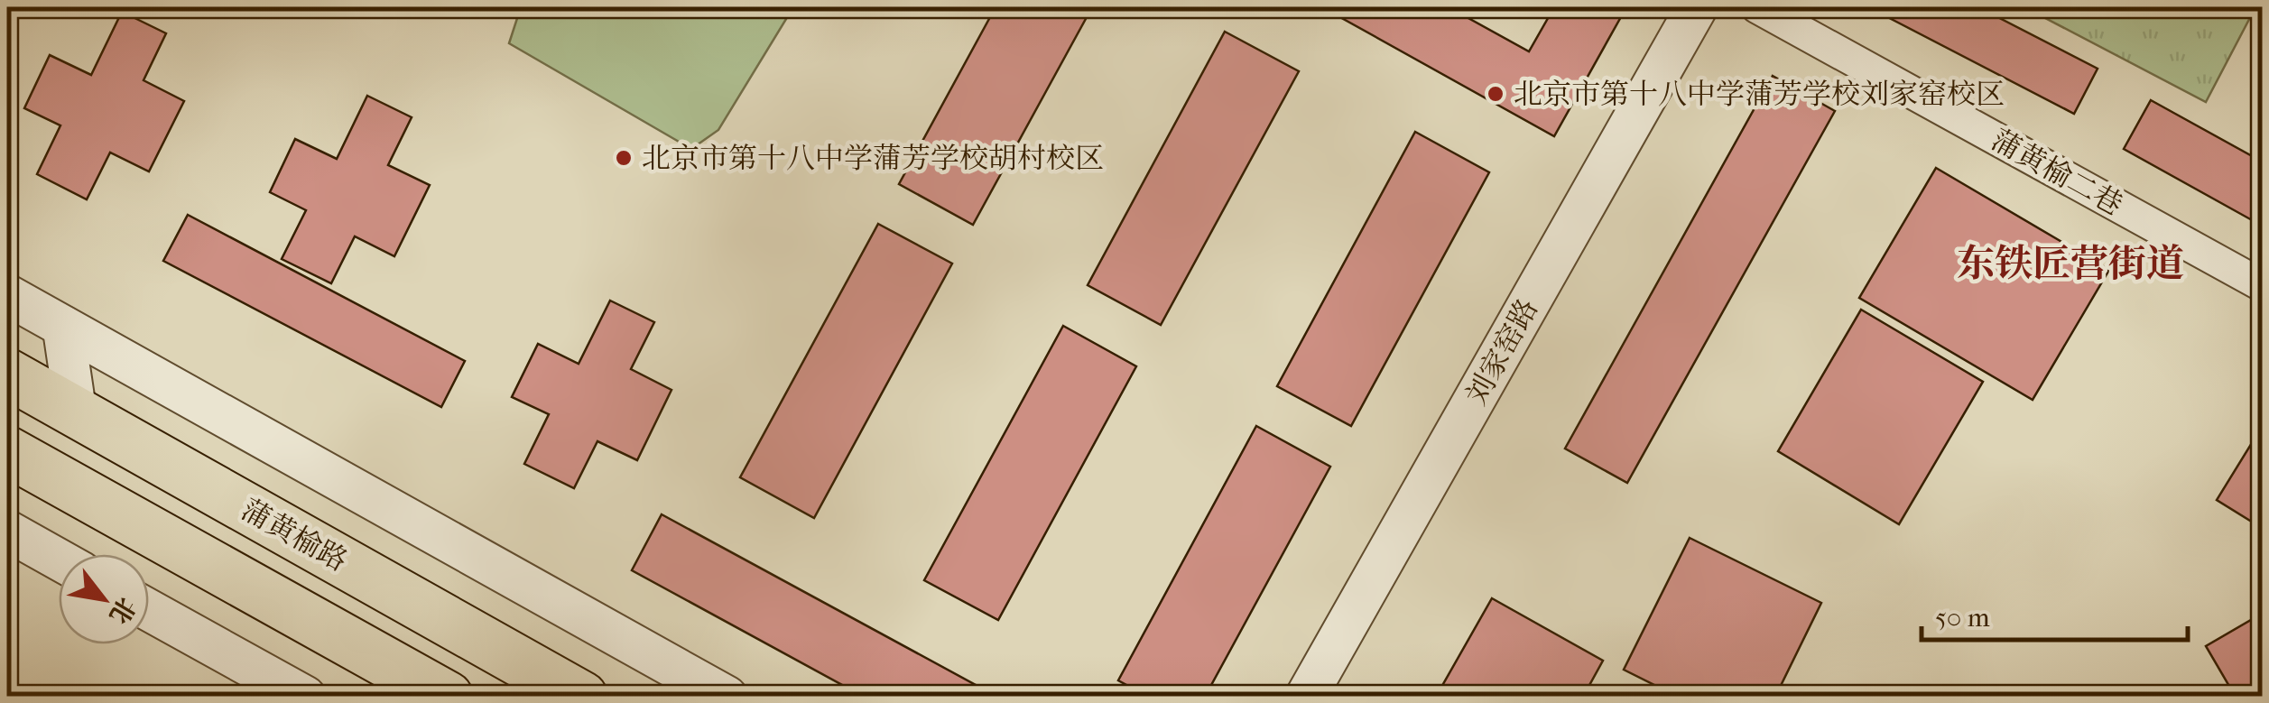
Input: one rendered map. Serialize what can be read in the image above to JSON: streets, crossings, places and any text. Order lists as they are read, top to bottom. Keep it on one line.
{"streets":{"main road":["蒲黄榆路"],"street":["蒲黄榆二巷","刘家窑路"]},"districts":["东铁匠营街道"],"places":["北京市第十八中学蒲芳学校刘家窑校区","北京市第十八中学蒲芳学校胡村校区"],"scale_bar":"50 m","north":"bottom right"}
